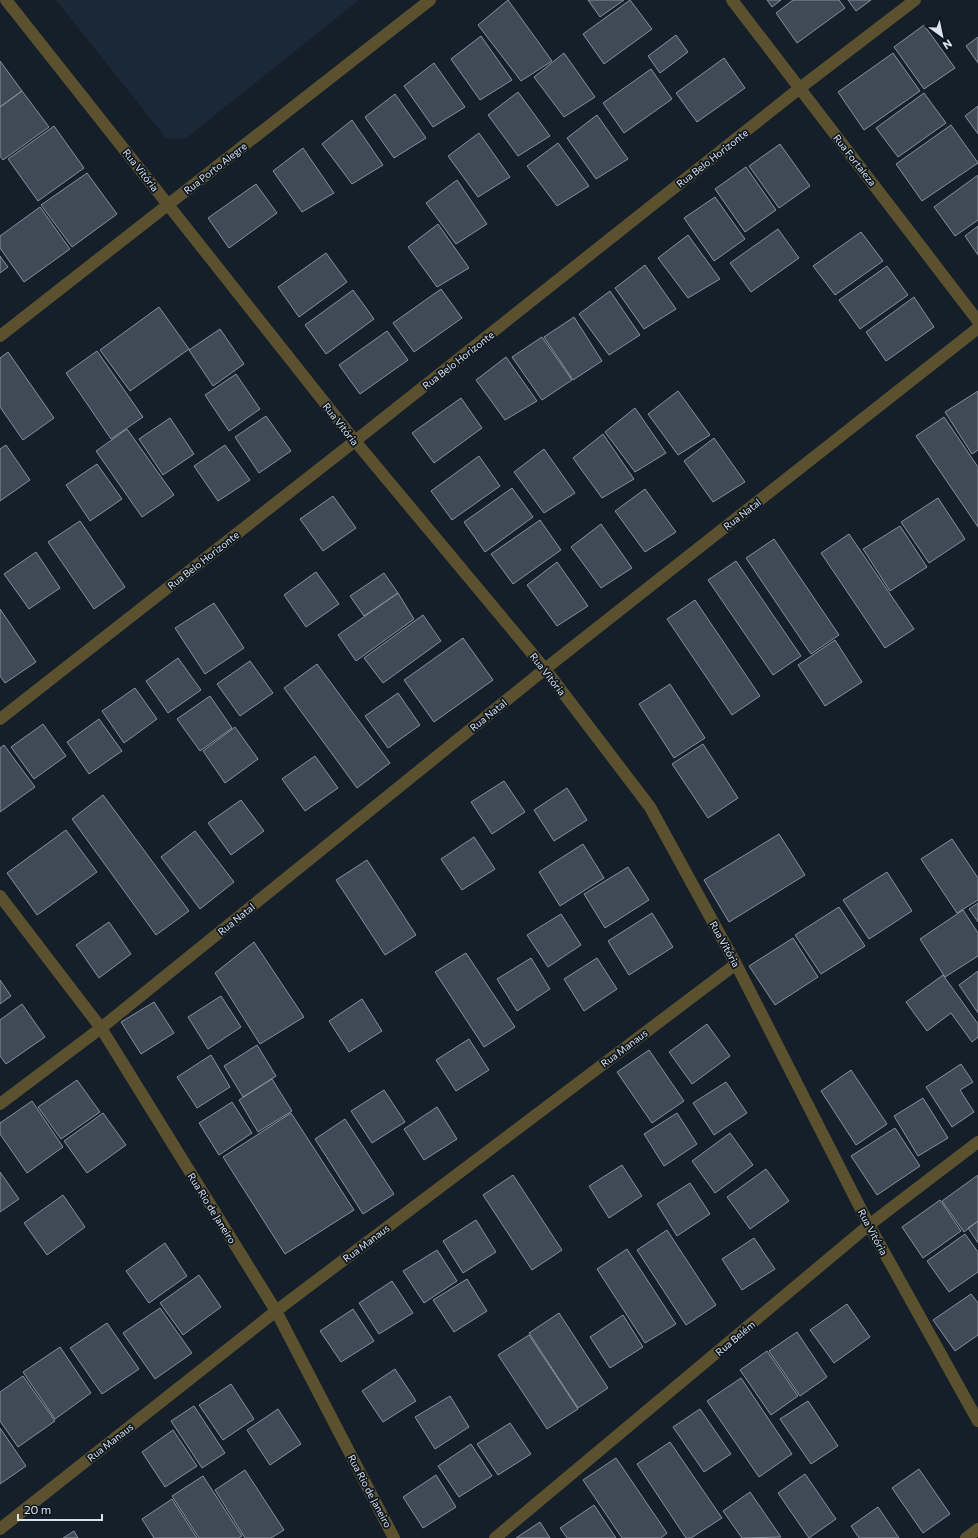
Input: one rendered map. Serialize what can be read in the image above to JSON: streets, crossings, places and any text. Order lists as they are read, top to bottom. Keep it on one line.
{"streets":{"street":["Rua Belo Horizonte","Rua Fortaleza","Rua Porto Alegre","Rua Vitória","Rua Natal","Rua Manaus","Rua Rio de Janeiro","Rua Belém"]},"crossings":[["Rua Belo Horizonte","Rua Fortaleza"],["Rua Belo Horizonte","Rua Vitória"],["Rua Porto Alegre","Rua Vitória"],["Rua Vitória","Rua Natal"],["Rua Vitória","Rua Manaus"],["Rua Vitória","Rua Belém"],["Rua Natal","Rua Rio de Janeiro"],["Rua Manaus","Rua Rio de Janeiro"]],"scale_bar":"20 m","north":"bottom right"}
